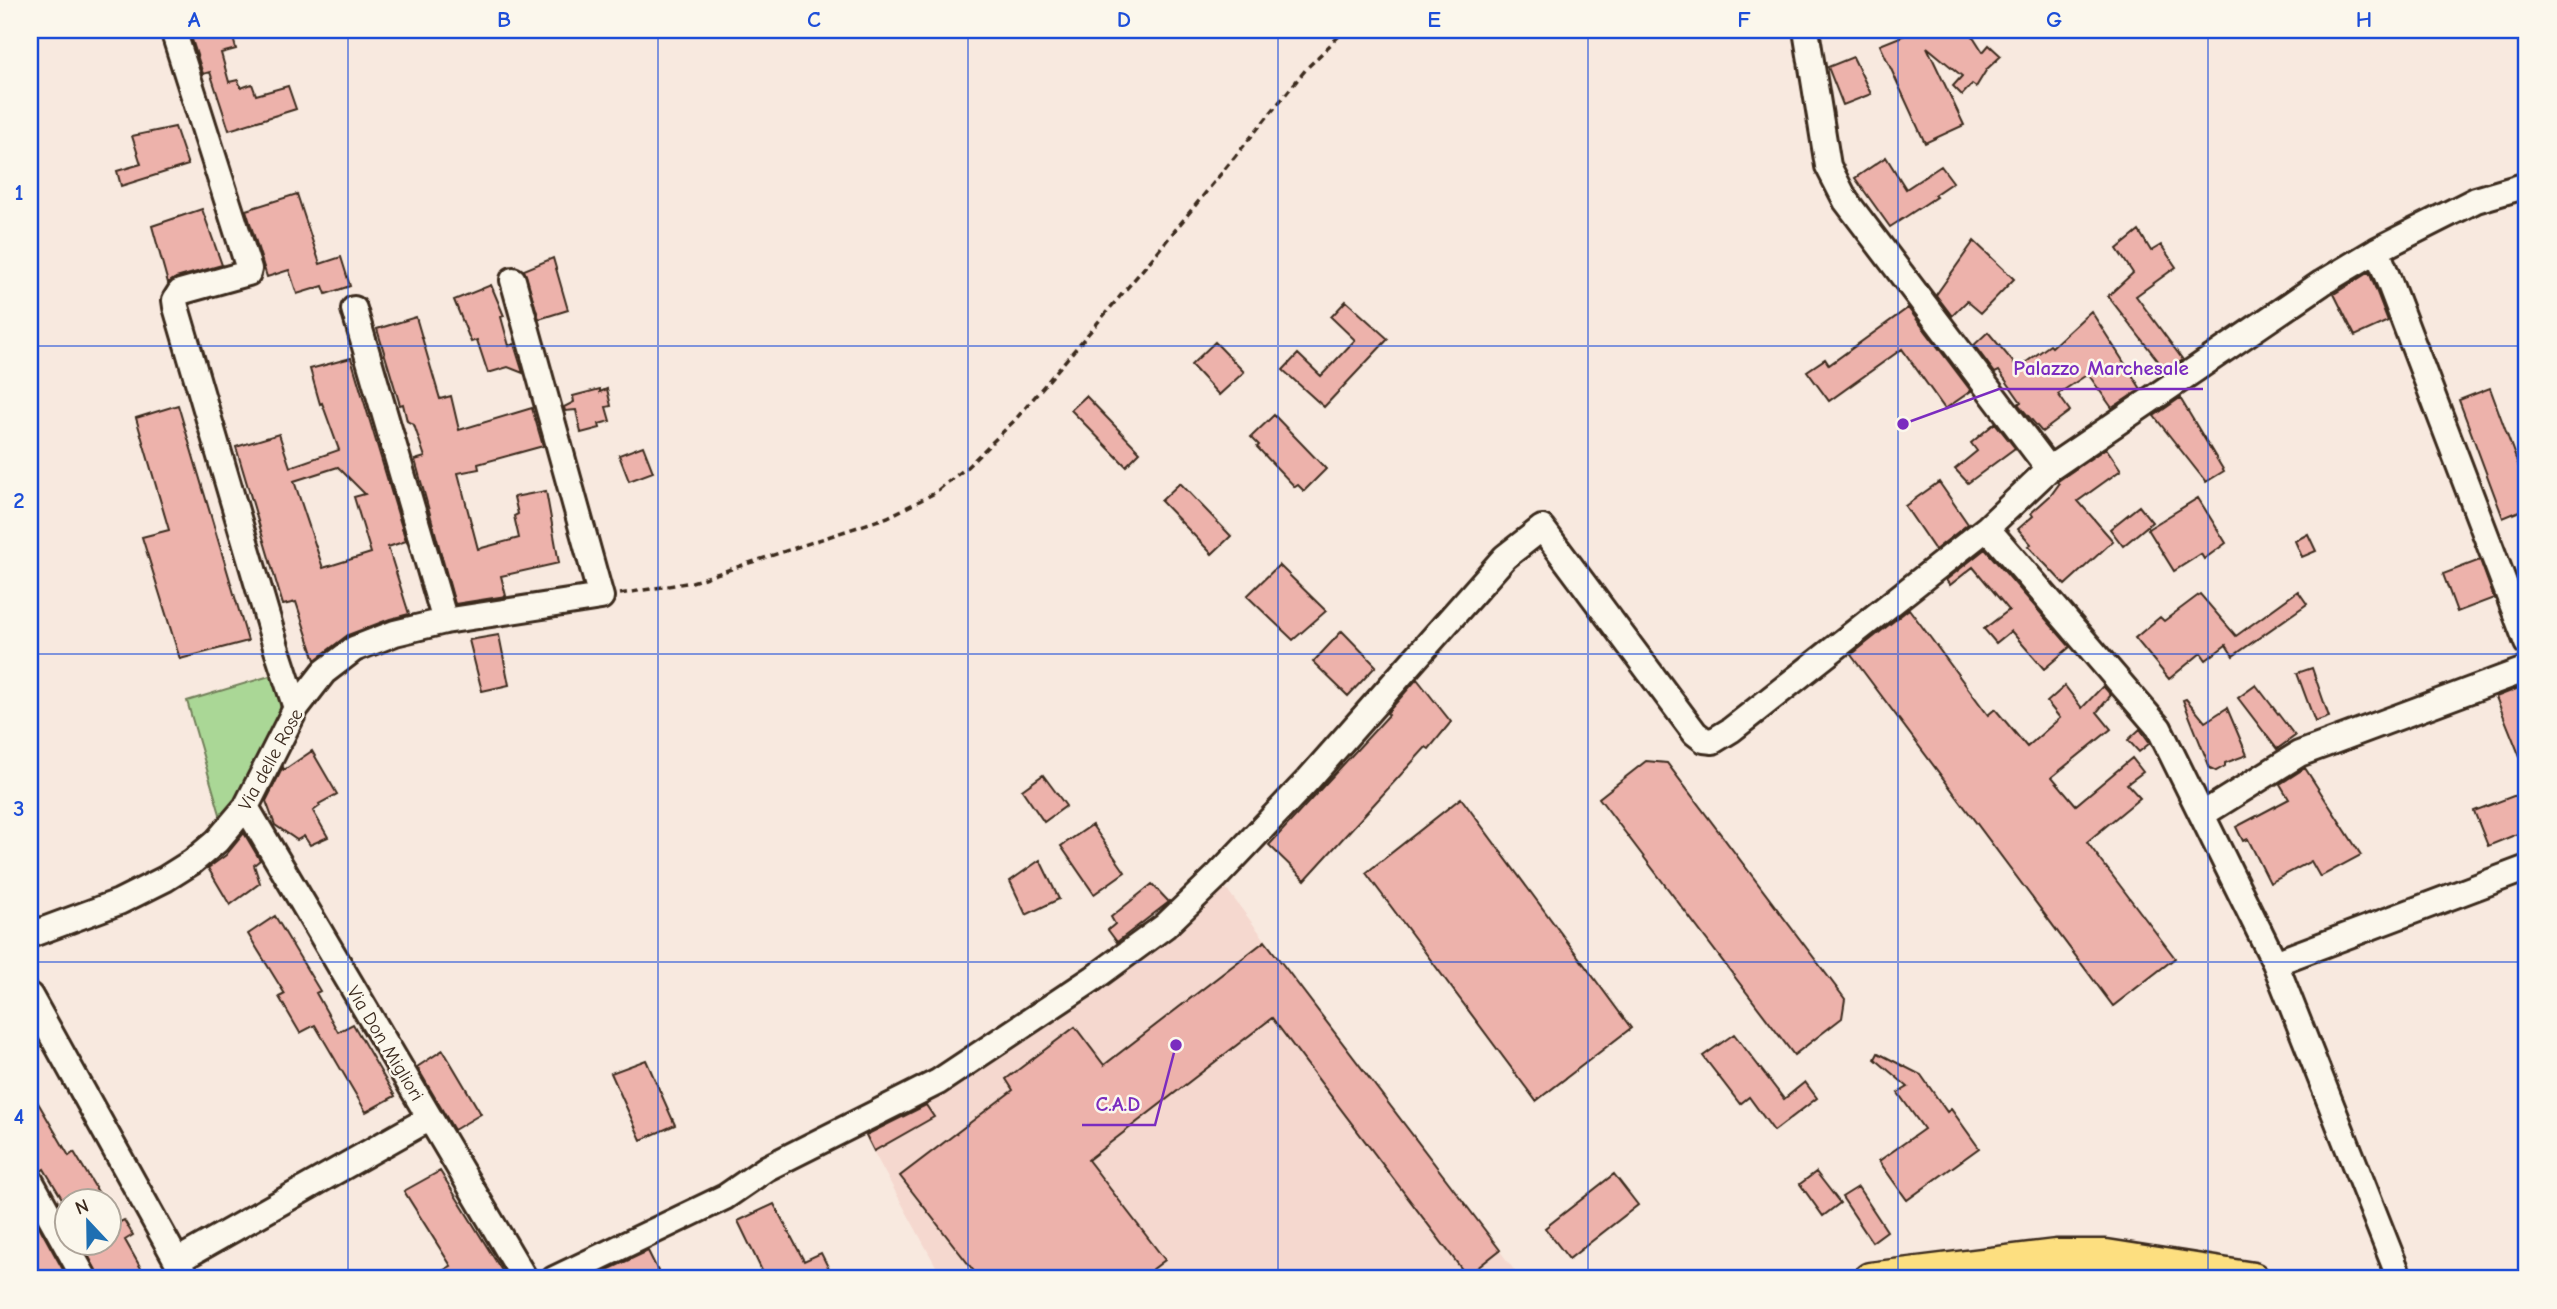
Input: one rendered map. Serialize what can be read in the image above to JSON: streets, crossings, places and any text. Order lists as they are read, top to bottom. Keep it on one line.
{"streets":{"street":["Via delle Rose","Via Don Migliori"]},"crossings":[["Via delle Rose","Via Don Migliori"]],"places":["Palazzo Marchesale","C.A.D"],"north":"top","grid":{"columns":["A","B","C","D","E","F","G","H"],"rows":["1","2","3","4"]}}
